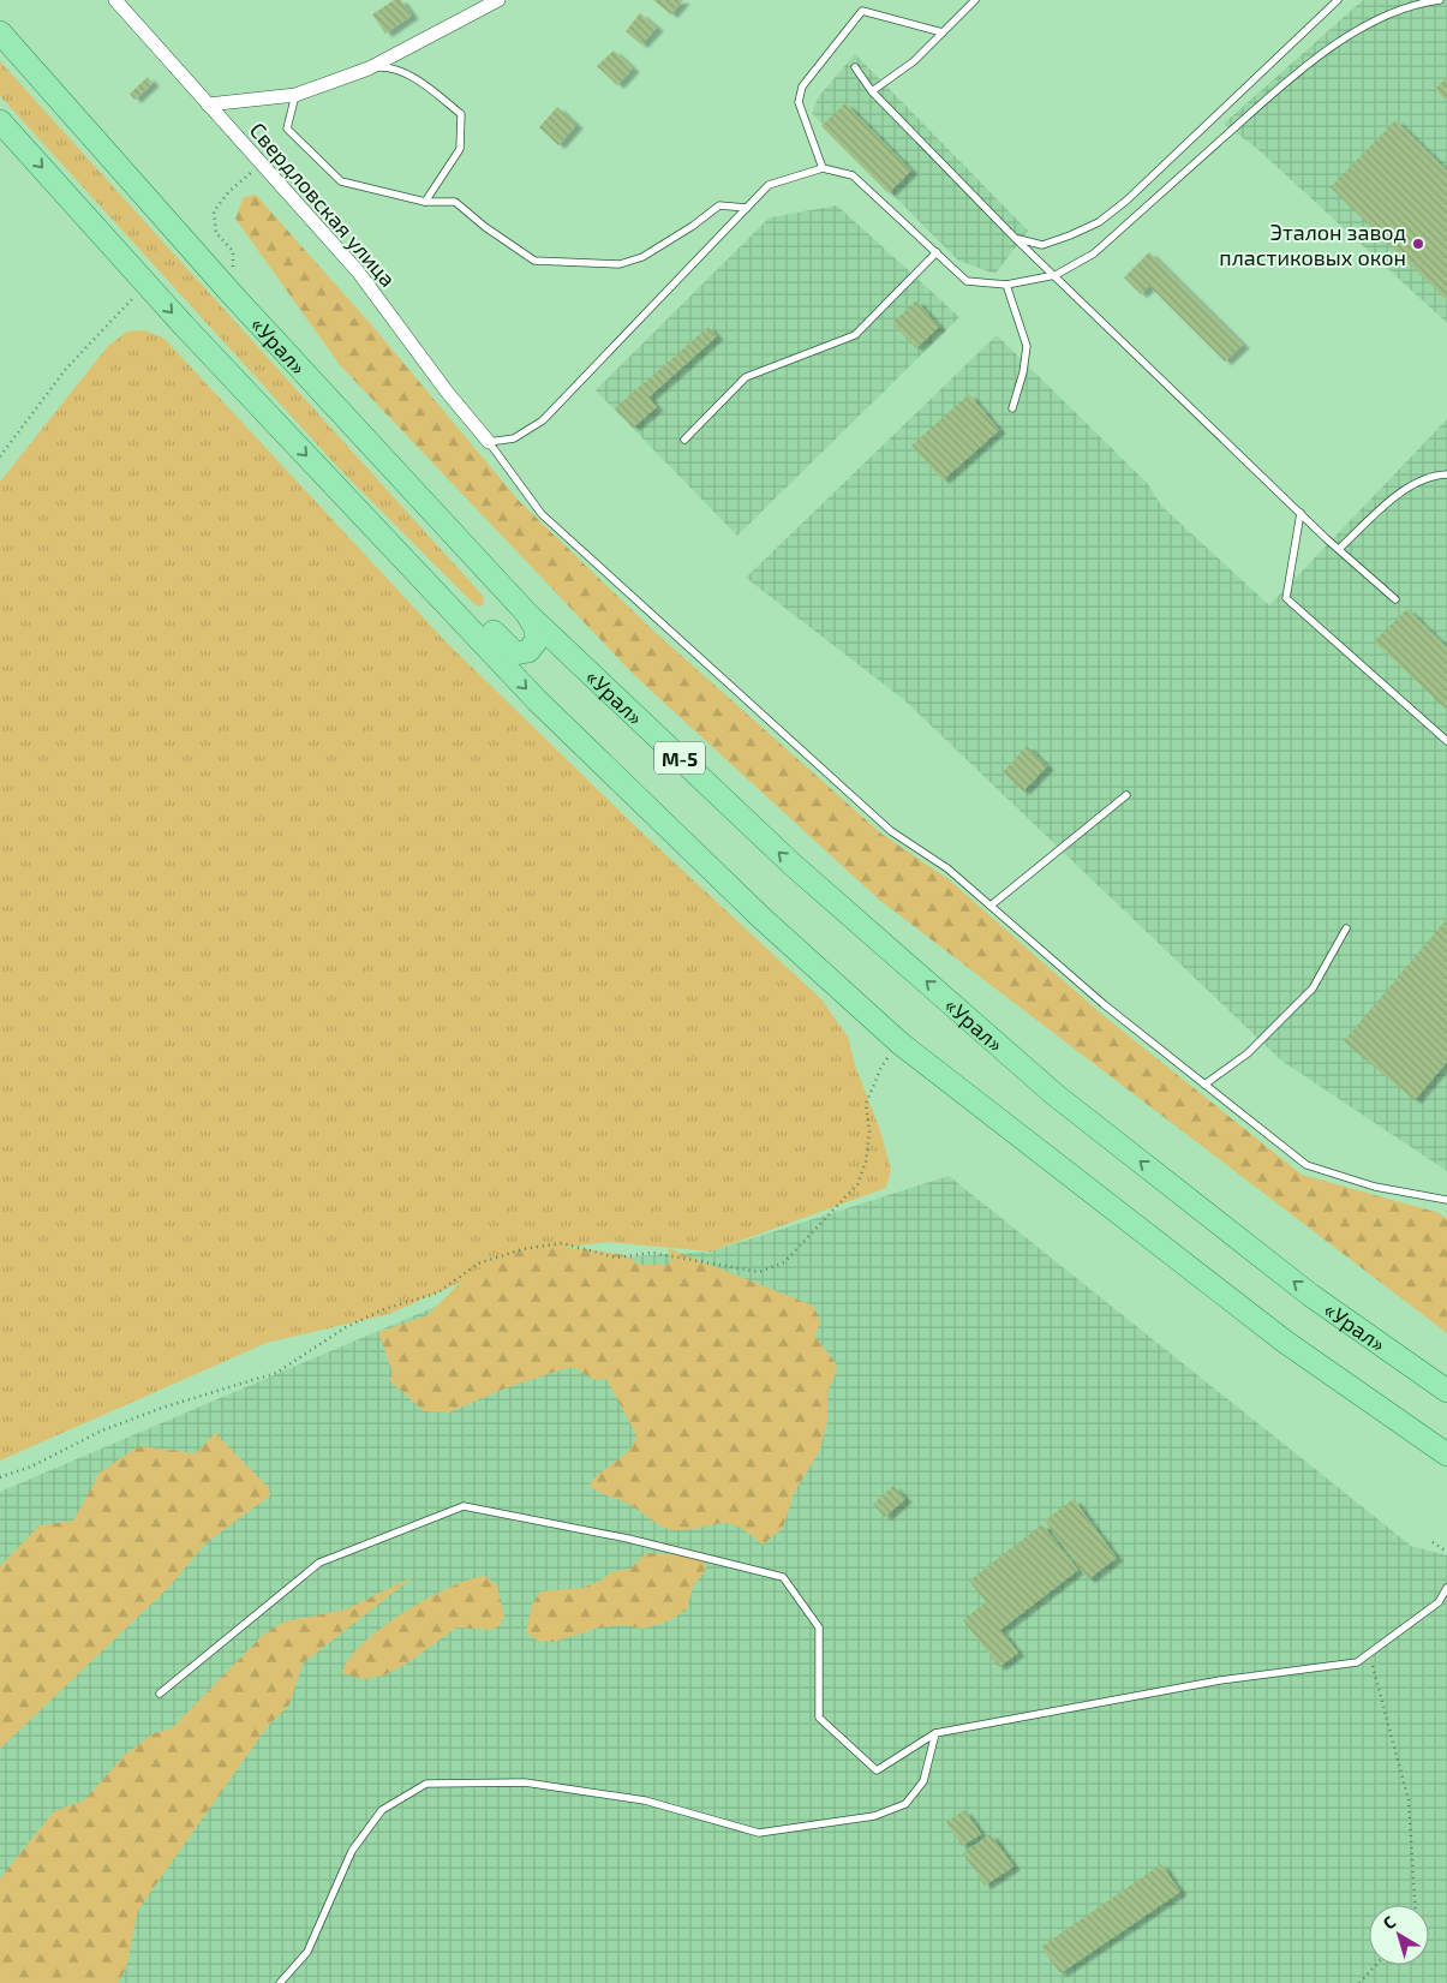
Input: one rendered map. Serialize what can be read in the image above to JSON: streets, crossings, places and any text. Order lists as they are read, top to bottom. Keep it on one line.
{"streets":{"main road":["«Урал»","М-5"],"street":["Свердловская улица"]},"places":["Эталон завод пластиковых окон"],"north":"top left"}
